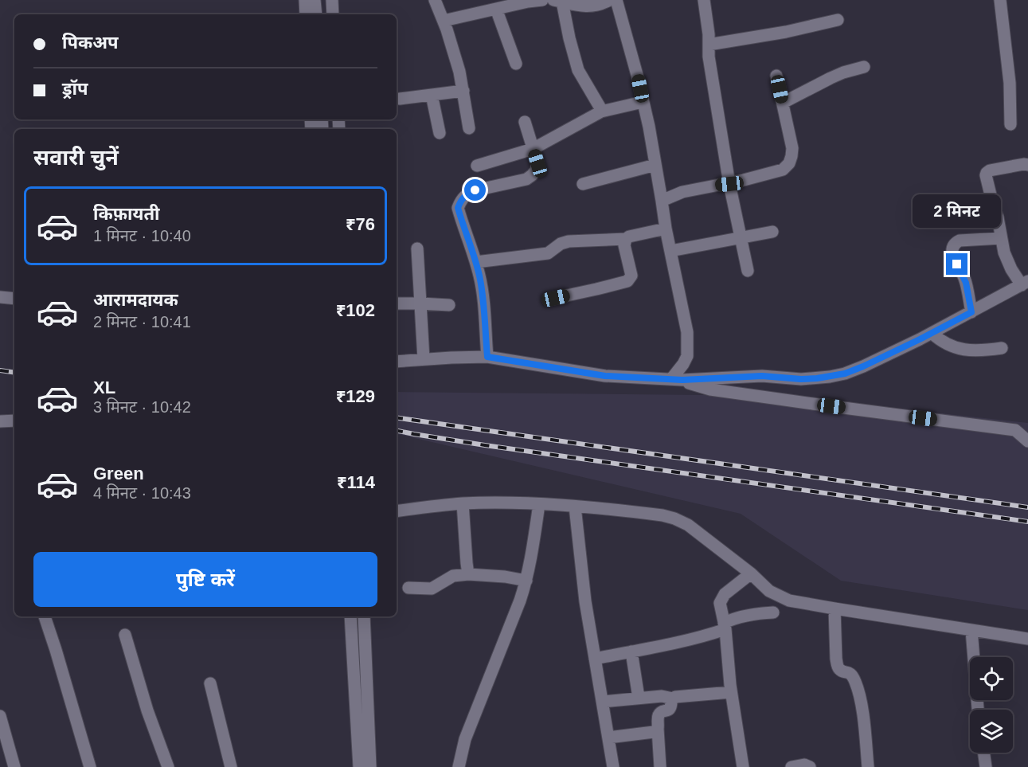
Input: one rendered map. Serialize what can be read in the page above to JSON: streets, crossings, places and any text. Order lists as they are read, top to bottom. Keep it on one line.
{"page":{"banner":["पिकअप","ड्रॉप"],"heading":"सवारी चुनें","list":[{"name":"किफ़ायती","note":"1 मिनट · 10:40","value":"₹76"},{"name":"आरामदायक","note":"2 मिनट · 10:41","value":"₹102"},{"name":"XL","note":"3 मिनट · 10:42","value":"₹129"},{"name":"Green","note":"4 मिनट · 10:43","value":"₹114"}],"bubble":"2 मिनट","buttons":"पुष्टि करें"}}
